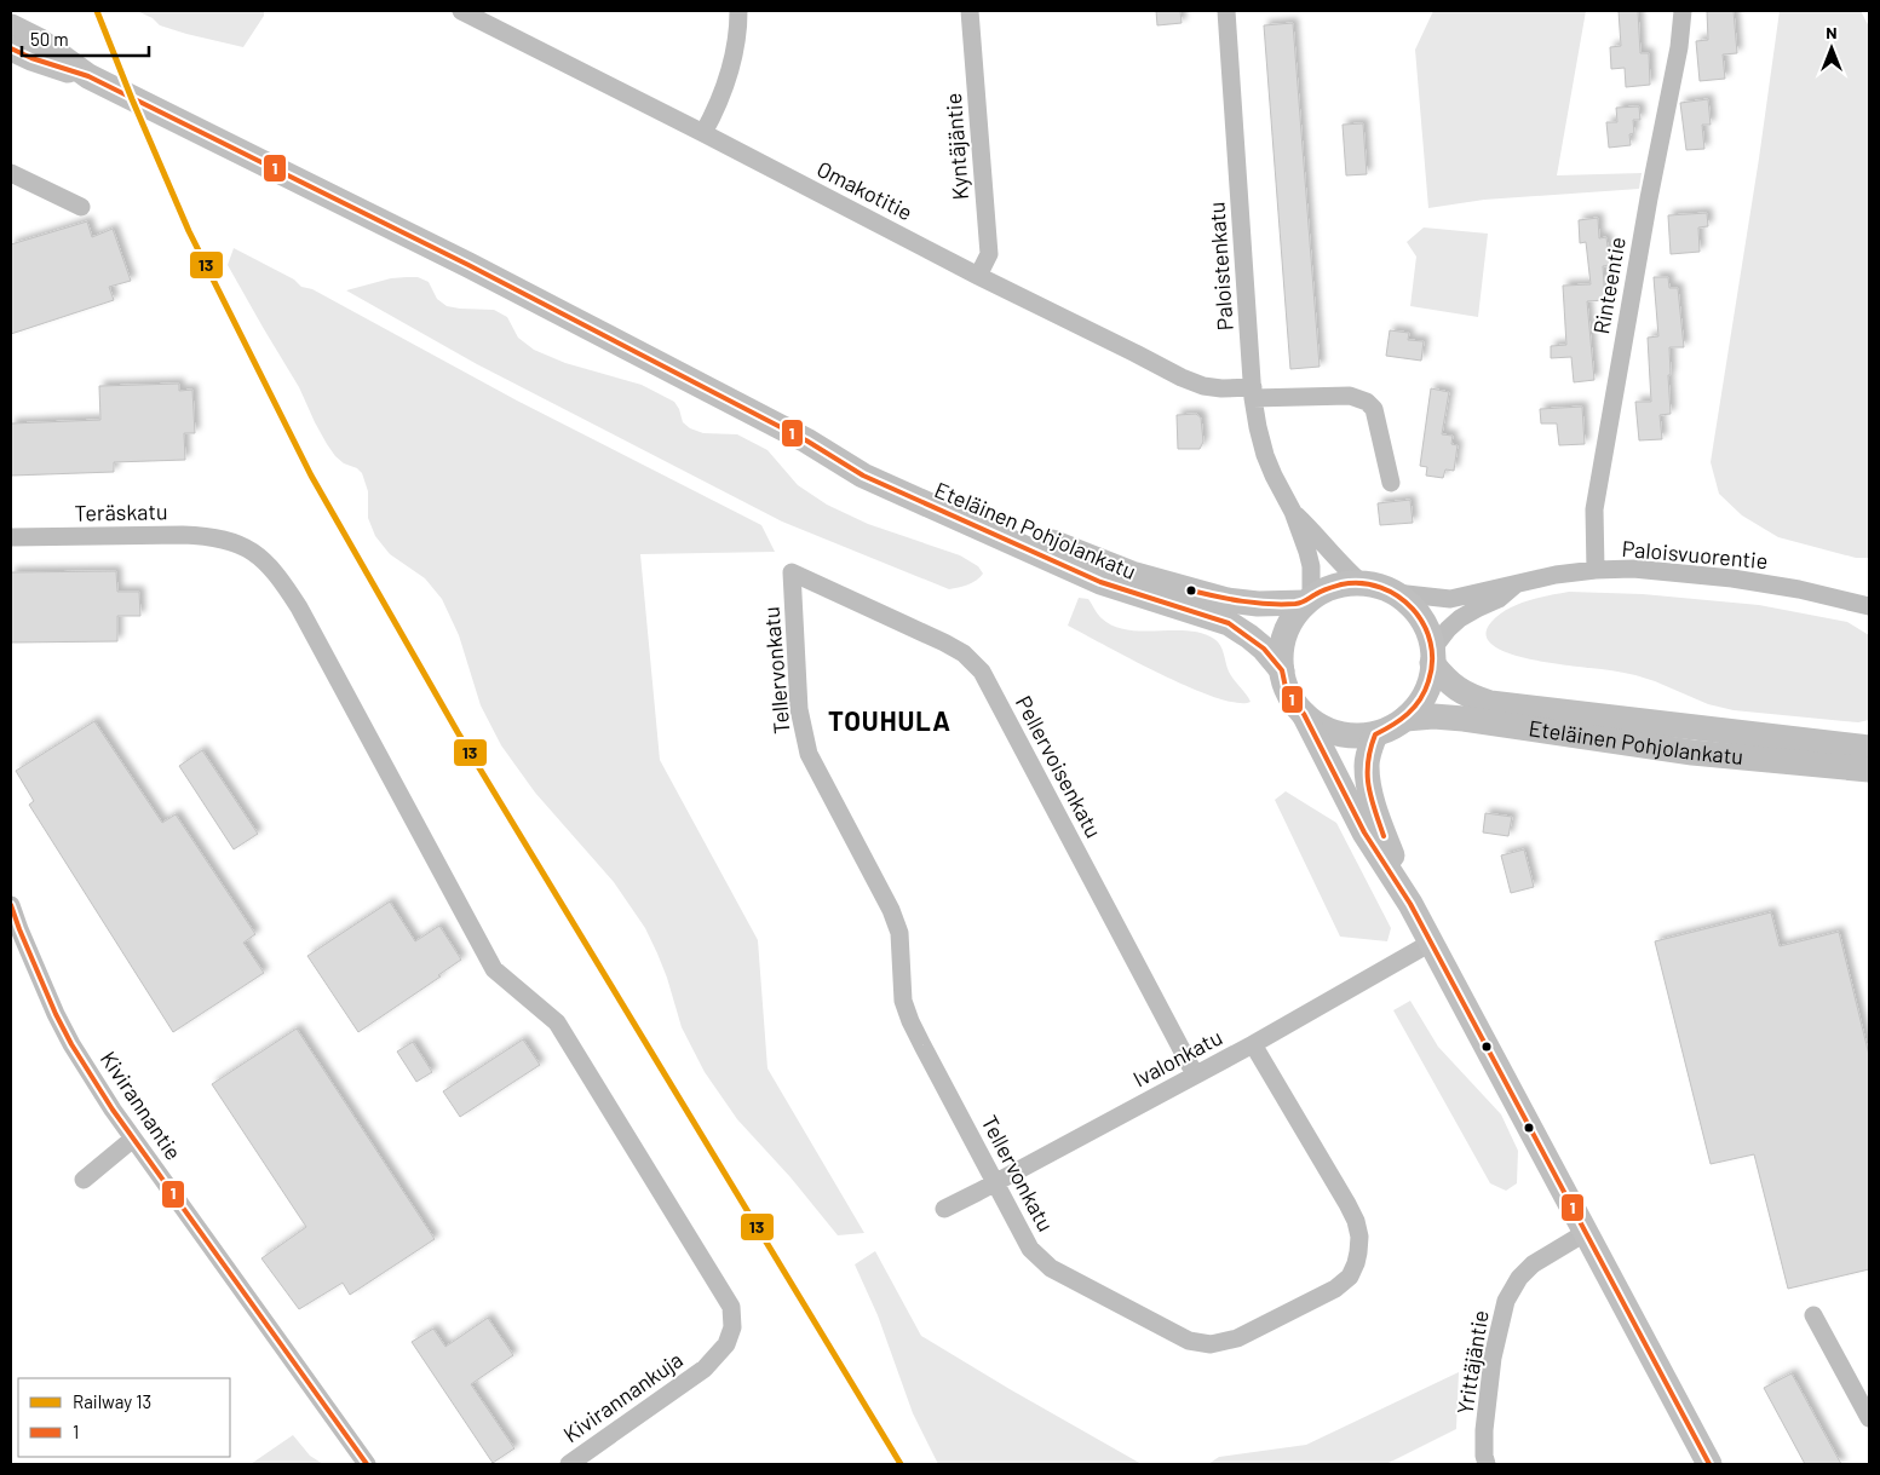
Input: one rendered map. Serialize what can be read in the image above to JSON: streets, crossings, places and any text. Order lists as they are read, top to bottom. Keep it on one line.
{"streets":{"main road":["Eteläinen Pohjolankatu"],"street":["Kyntäjäntie","Omakotitie","Paloistenkatu","Rinteentie","Teräskatu","Paloisvuorentie","Tellervonkatu","Pellervoisenkatu","Ivalonkatu","Kivirannantie","Yrittäjäntie","Kivirannankuja"]},"crossings":[["Kyntäjäntie","Omakotitie"],["Omakotitie","Paloistenkatu"],["Paloistenkatu","Eteläinen Pohjolankatu"],["Paloistenkatu","Paloisvuorentie"],["Rinteentie","Paloisvuorentie"],["Teräskatu","Kivirannankuja"],["Eteläinen Pohjolankatu","Paloisvuorentie"],["Tellervonkatu","Pellervoisenkatu"],["Tellervonkatu","Ivalonkatu"],["Pellervoisenkatu","Ivalonkatu"]],"districts":["TOUHULA"],"lines":["rail line 13","transit line 1"],"legend":["Railway 13","1"],"scale_bar":"50 m","north":"top"}
